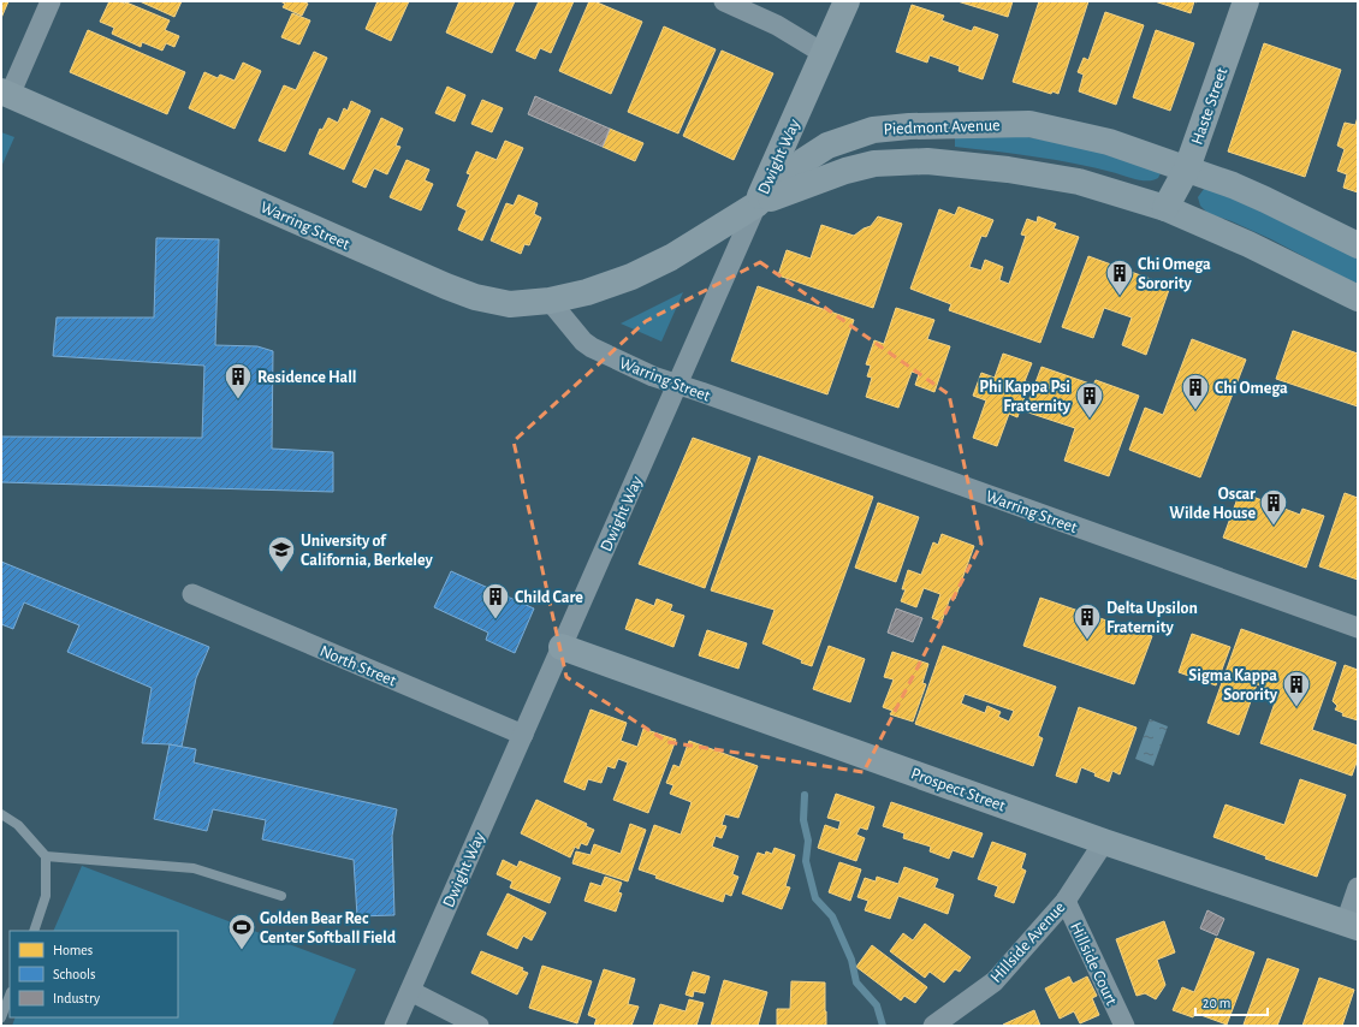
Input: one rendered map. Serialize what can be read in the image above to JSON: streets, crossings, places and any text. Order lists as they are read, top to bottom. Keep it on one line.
{"streets":{"street":["Haste Street","Piedmont Avenue","Dwight Way","Warring Street","North Street","Prospect Street","Hillside Avenue","Hillside Court"]},"crossings":[["Haste Street","Piedmont Avenue"],["Piedmont Avenue","Dwight Way"],["Dwight Way","Warring Street"],["Dwight Way","North Street"],["Dwight Way","Prospect Street"],["Prospect Street","Hillside Avenue"],["Hillside Avenue","Hillside Court"]],"places":{"building":["Chi Omega Sorority","Residence Hall","Chi Omega","Phi Kappa Psi Fraternity","Oscar Wilde House","Child Care","Delta Upsilon Fraternity","Sigma Kappa Sorority"],"school or university":["University of California, Berkeley"],"sports":["Golden Bear Rec Center Softball Field"]},"legend":["Homes","Schools","Industry"],"scale_bar":"20 m"}
